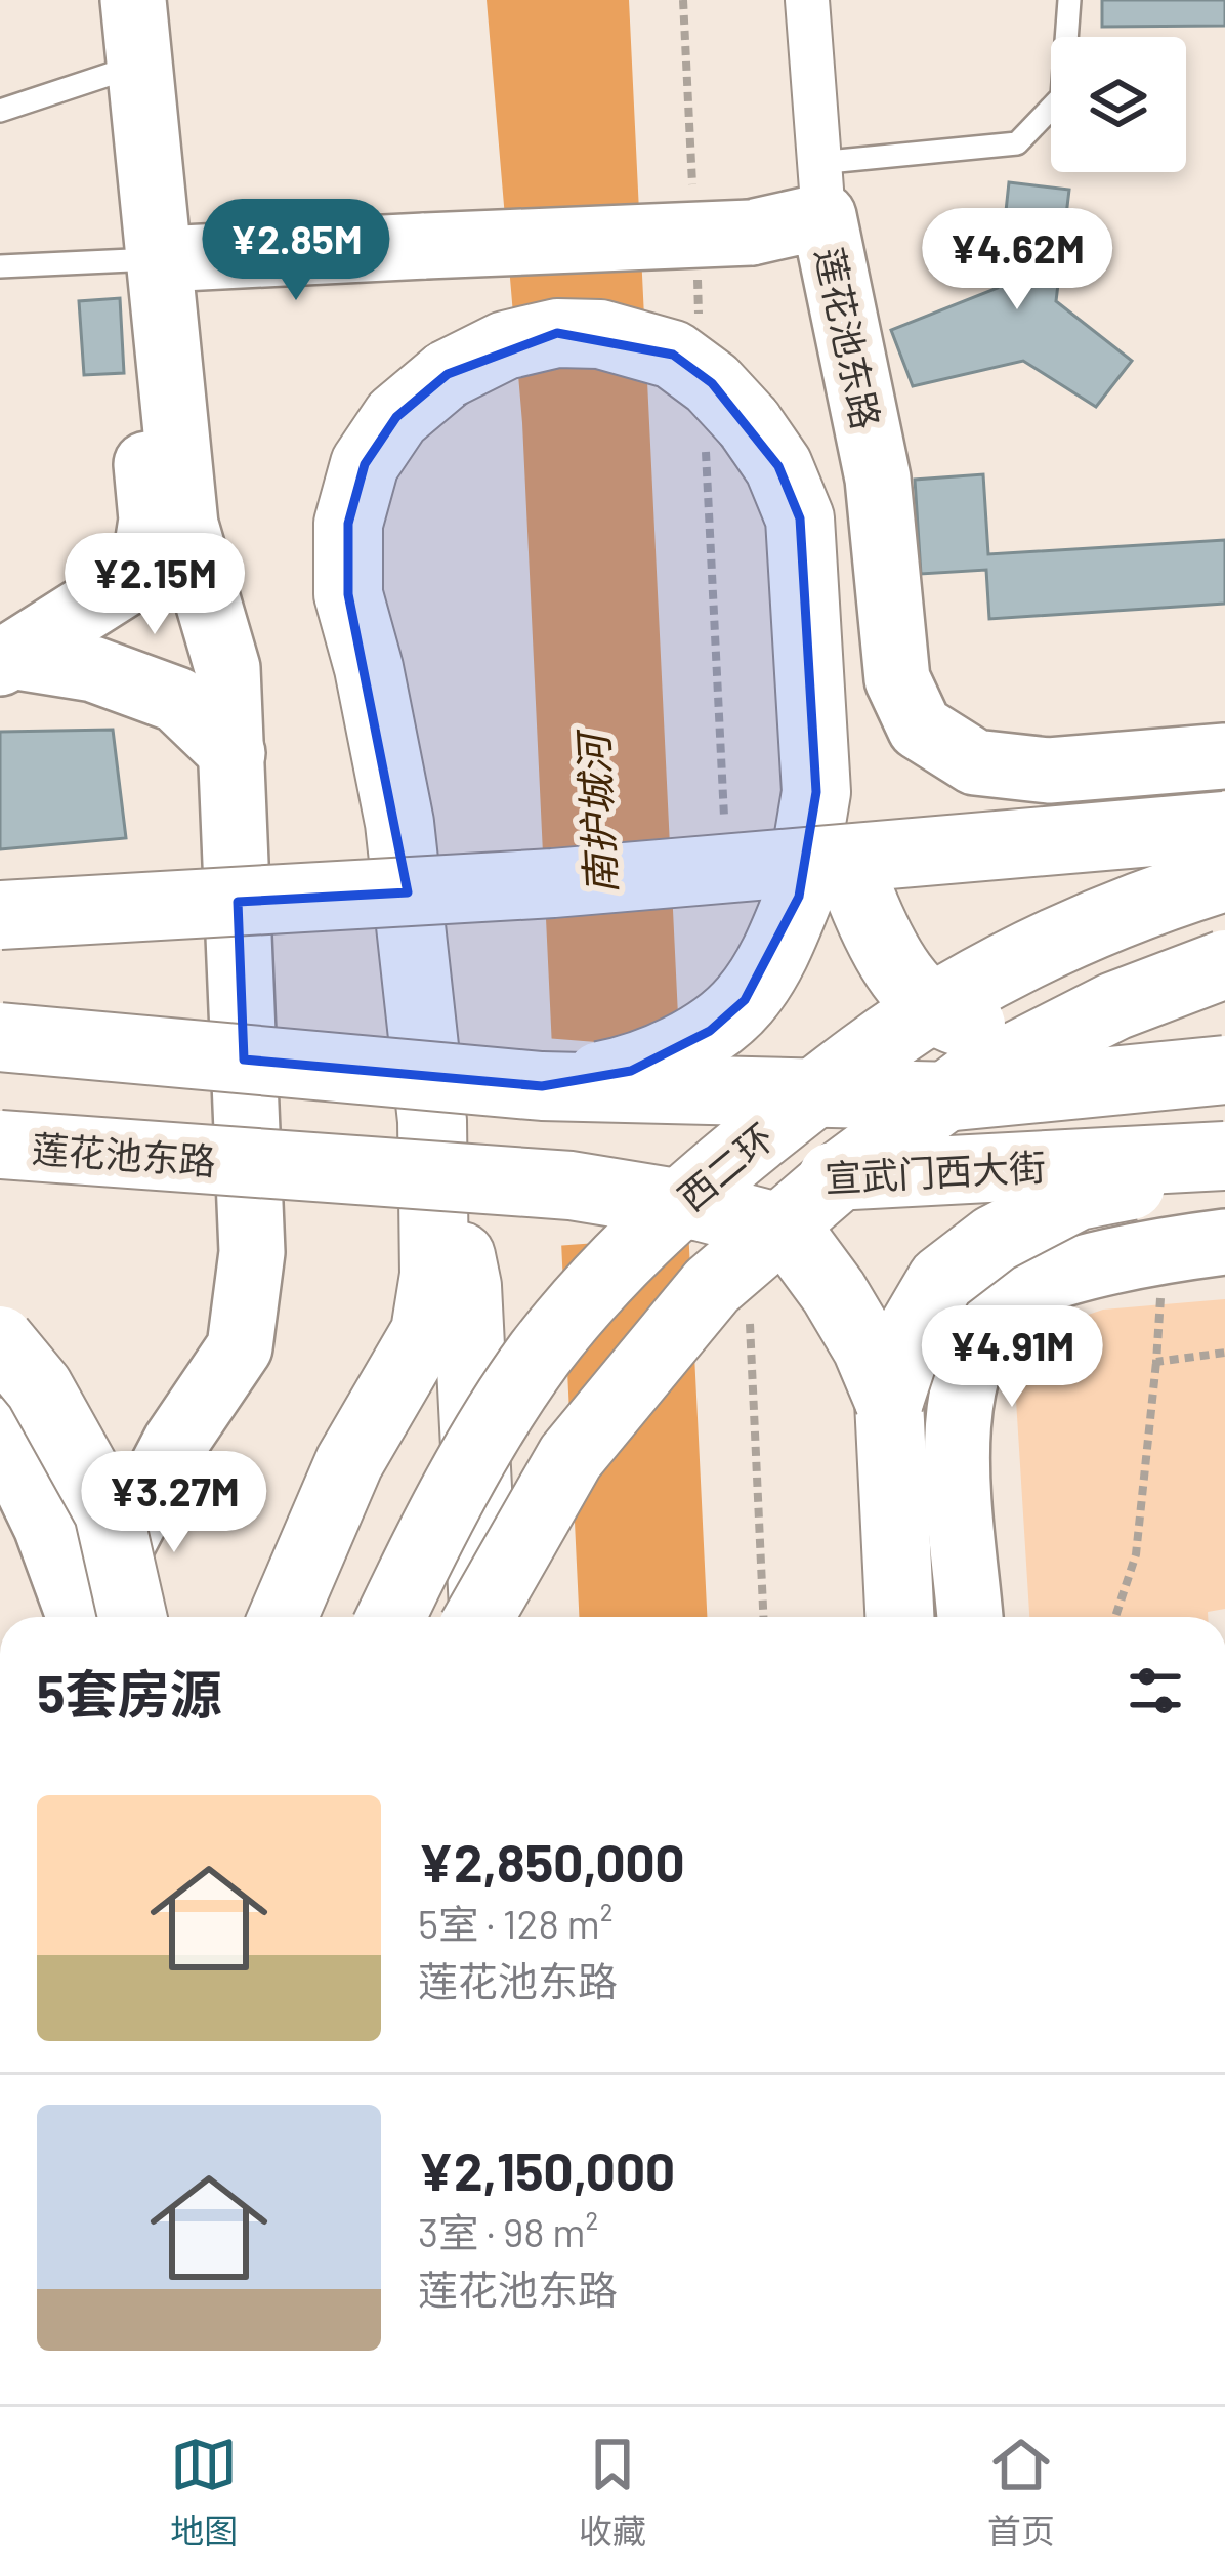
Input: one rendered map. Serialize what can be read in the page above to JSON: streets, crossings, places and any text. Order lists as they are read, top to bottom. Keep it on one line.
{"streets":{"highway":["莲花池东路","西二环","宣武门西大街"]},"crossings":[["莲花池东路","宣武门西大街"]],"water":["南护城河"],"page":{"price":["¥2.85M","¥4.62M","¥2.15M","¥4.91M","¥3.27M"],"heading":"5套房源","list":[{"name":"¥2,850,000","note":"5室 · 128 m² · 莲花池东路"},{"name":"¥2,150,000","note":"3室 · 98 m² · 莲花池东路"}],"tabs":["地图","收藏","首页"]}}
